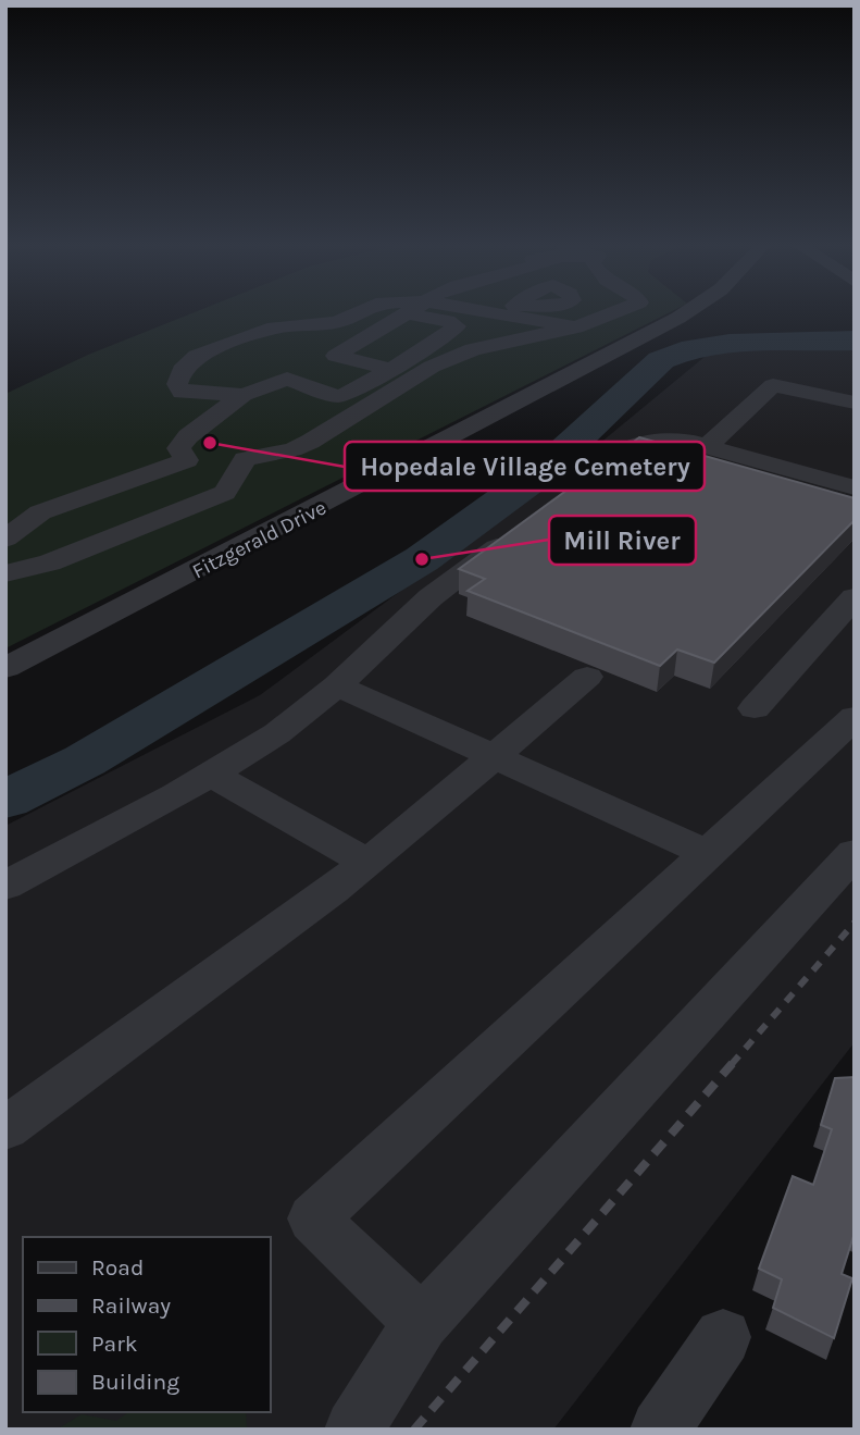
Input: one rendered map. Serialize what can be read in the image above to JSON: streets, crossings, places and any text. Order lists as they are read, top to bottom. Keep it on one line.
{"streets":{"street":["Fitzgerald Drive"]},"places":["Hopedale Village Cemetery","Mill River"],"legend":["Road","Railway","Park","Building"]}
